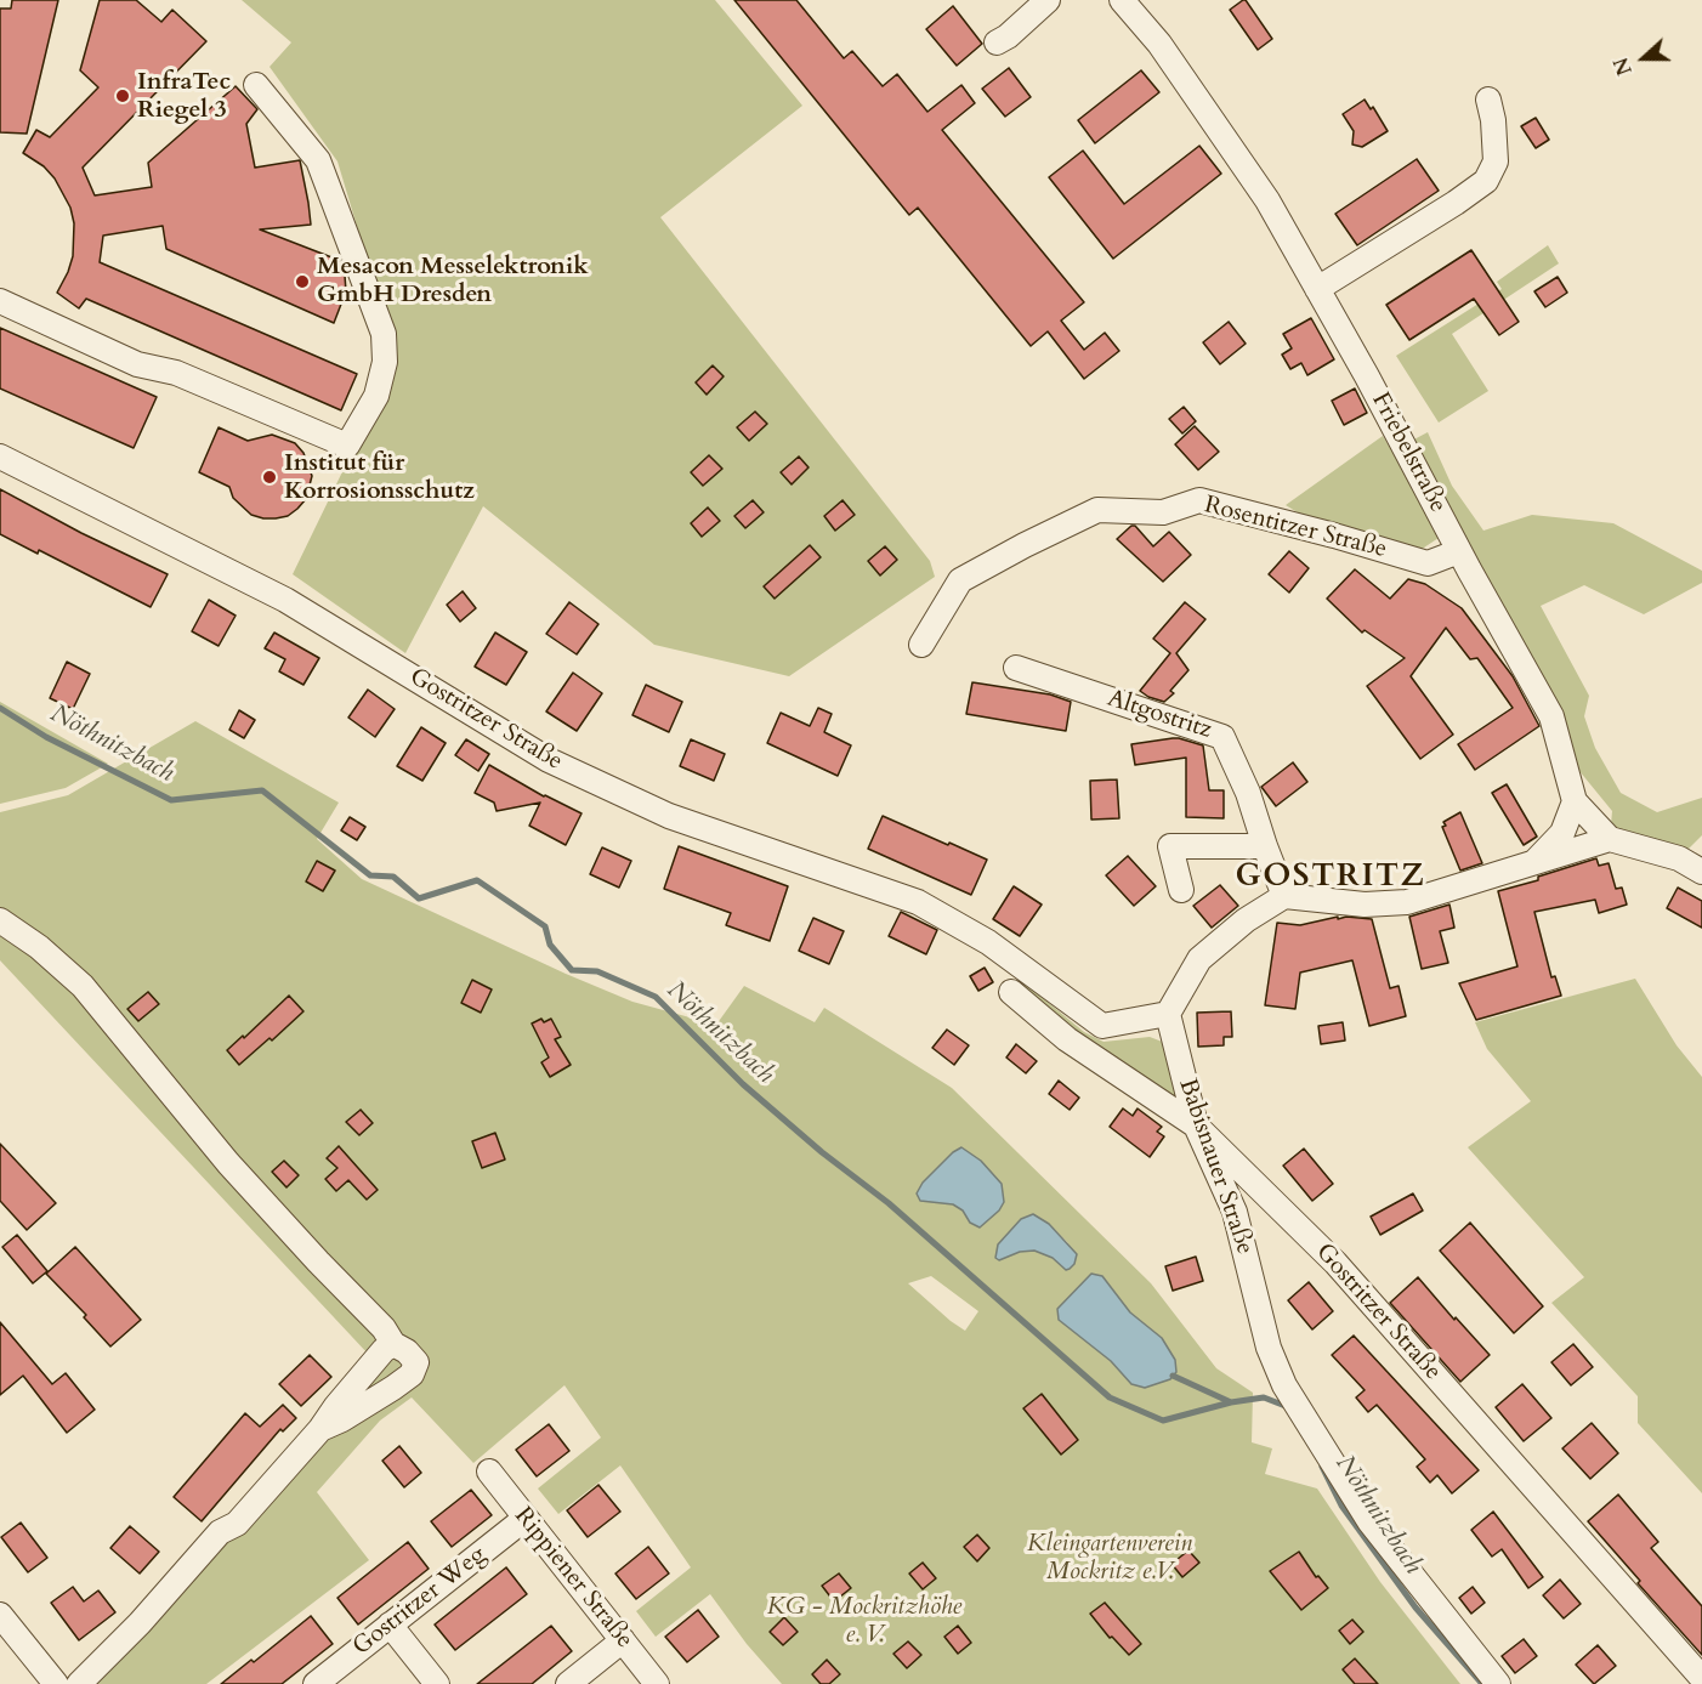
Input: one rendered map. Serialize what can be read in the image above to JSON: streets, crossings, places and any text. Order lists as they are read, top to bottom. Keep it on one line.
{"streets":{"street":["Friebelstraße","Rosentitzer Straße","Altgostritz","Gostritzer Straße","Babisnauer Straße","Rippiener Straße","Gostritzer Weg"]},"crossings":[["Friebelstraße","Rosentitzer Straße"],["Gostritzer Straße","Babisnauer Straße"],["Rippiener Straße","Gostritzer Weg"]],"districts":["GOSTRITZ"],"water":["Nöthnitzbach"],"parks":["Kleingartenverein Mockritz e.V.","KG - Mockritzhöhe e. V."],"places":["InfraTec Riegel 3","Mesacon Messelektronik GmbH Dresden","Institut für Korrosionsschutz"],"north":"left"}
